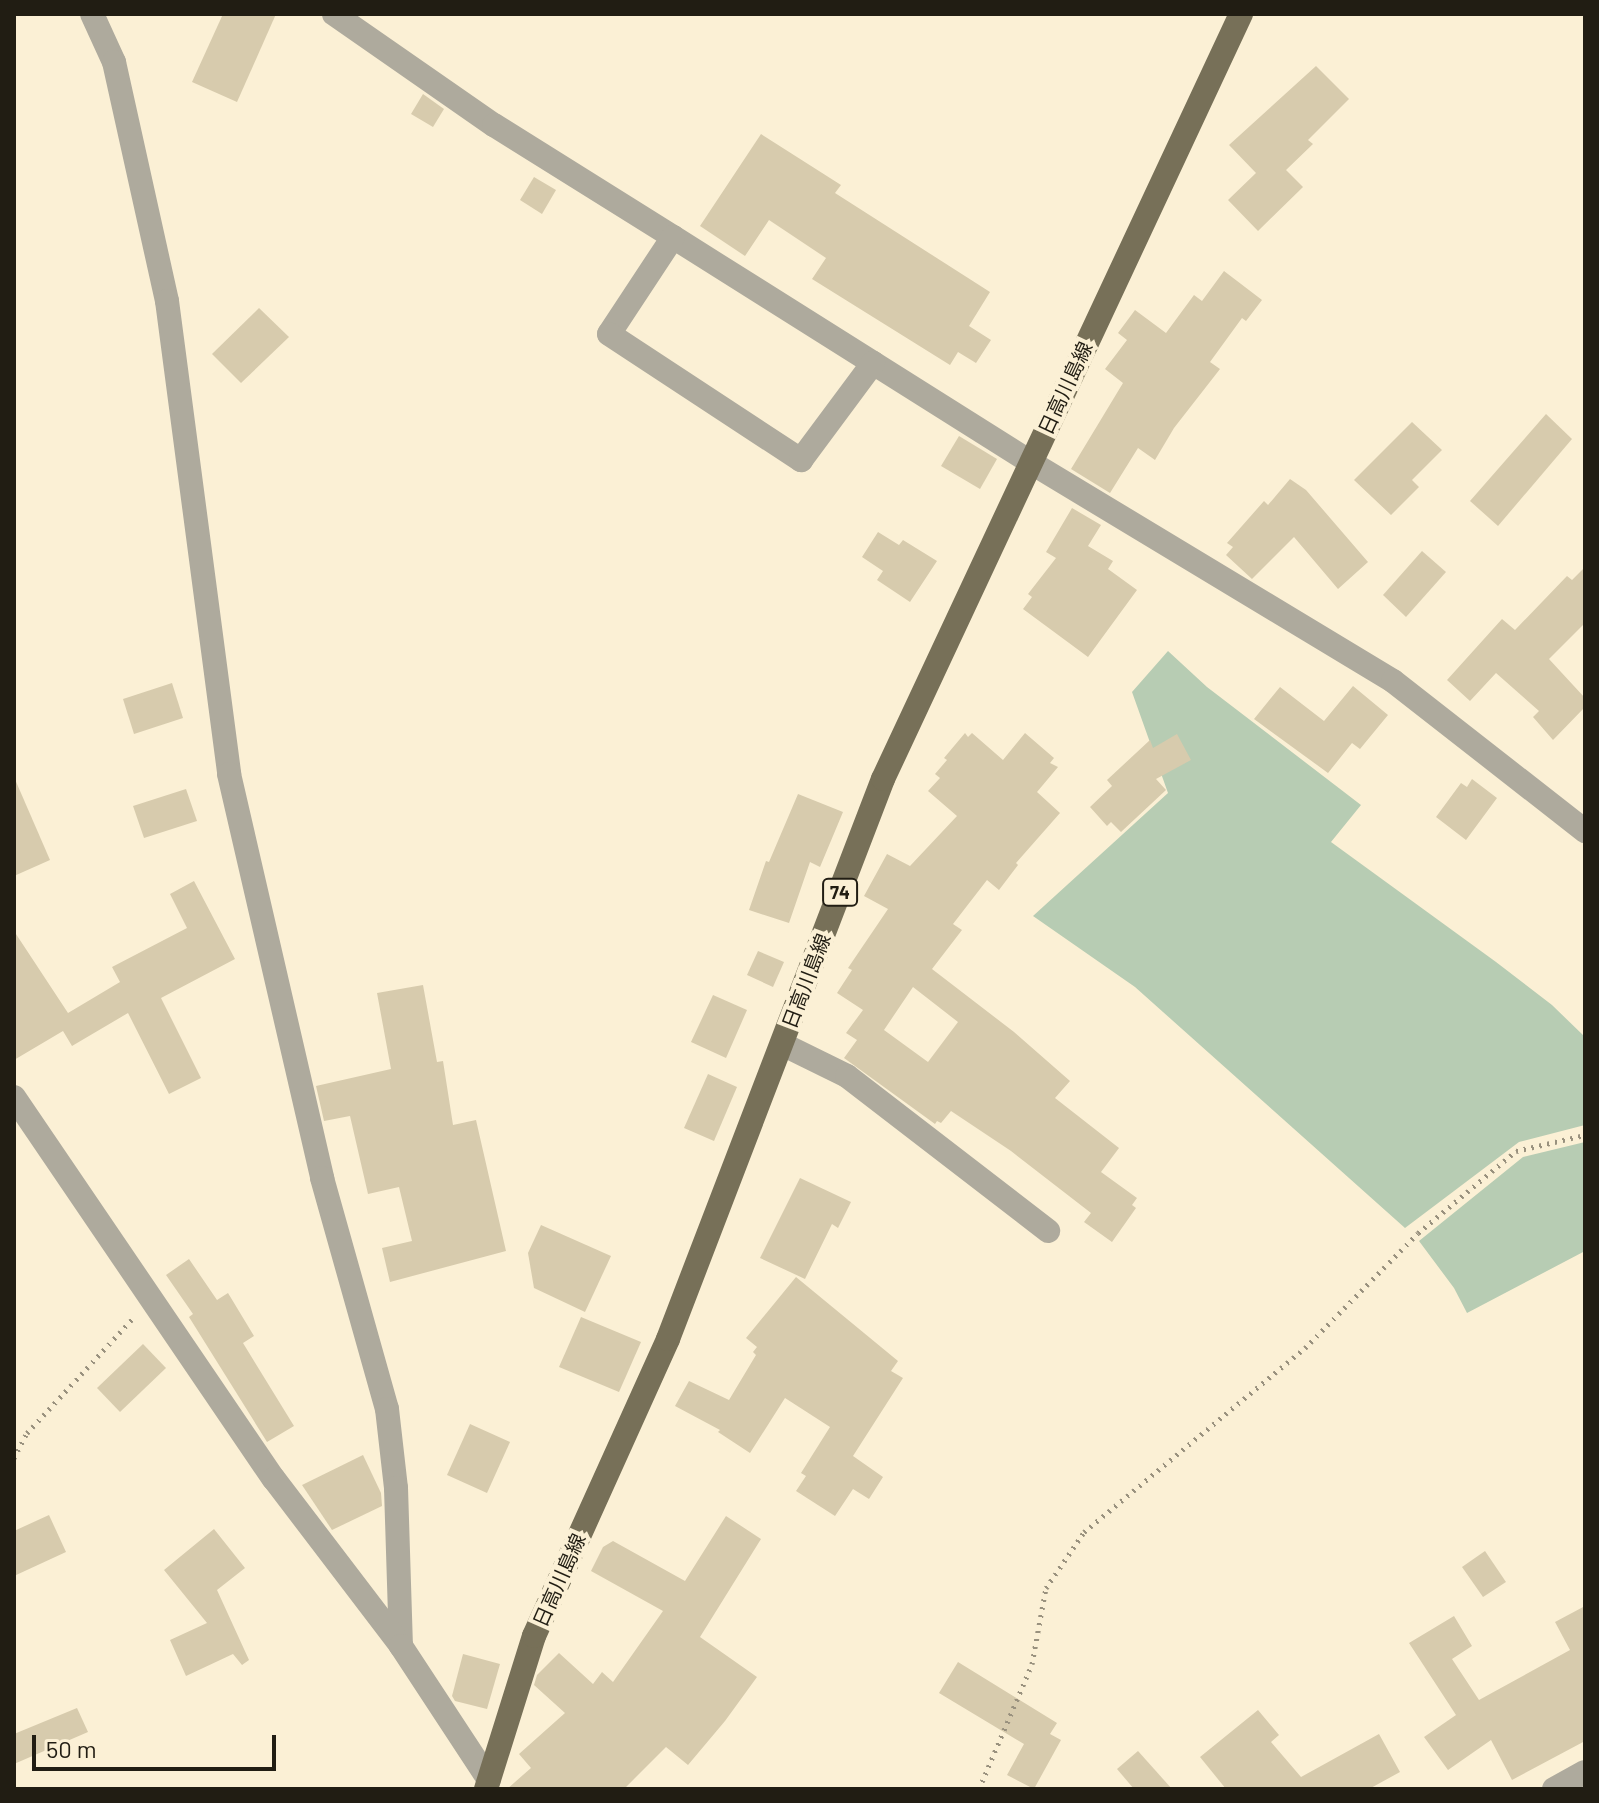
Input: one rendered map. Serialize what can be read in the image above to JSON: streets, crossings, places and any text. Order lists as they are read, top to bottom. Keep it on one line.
{"streets":{"main road":["日高川島線","74"]},"scale_bar":"50 m"}
